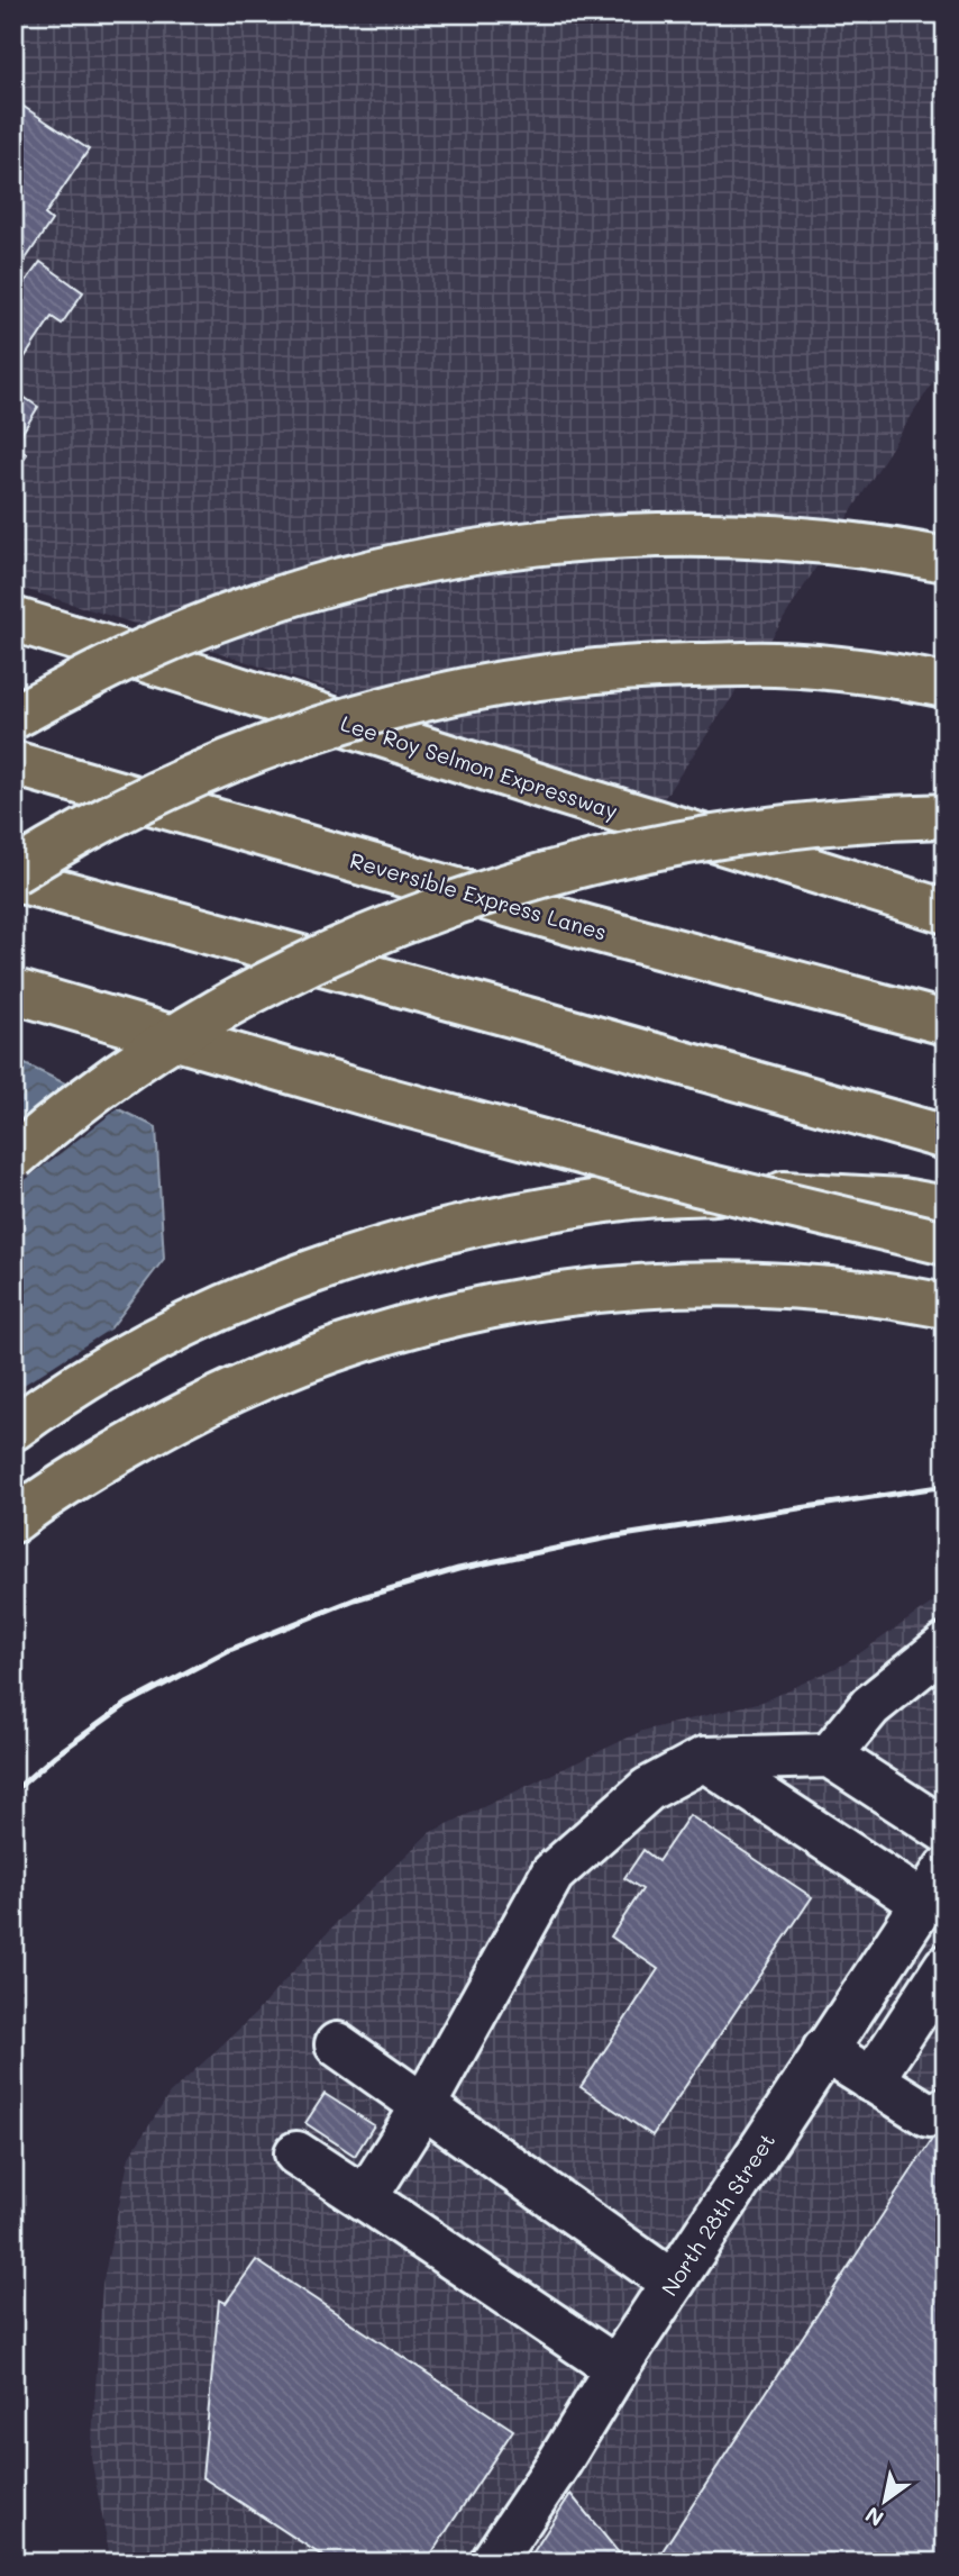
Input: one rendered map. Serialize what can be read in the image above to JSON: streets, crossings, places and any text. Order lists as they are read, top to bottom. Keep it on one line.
{"streets":{"highway":["Lee Roy Selmon Expressway","Reversible Express Lanes"],"street":["North 28th Street"]},"north":"bottom left"}
